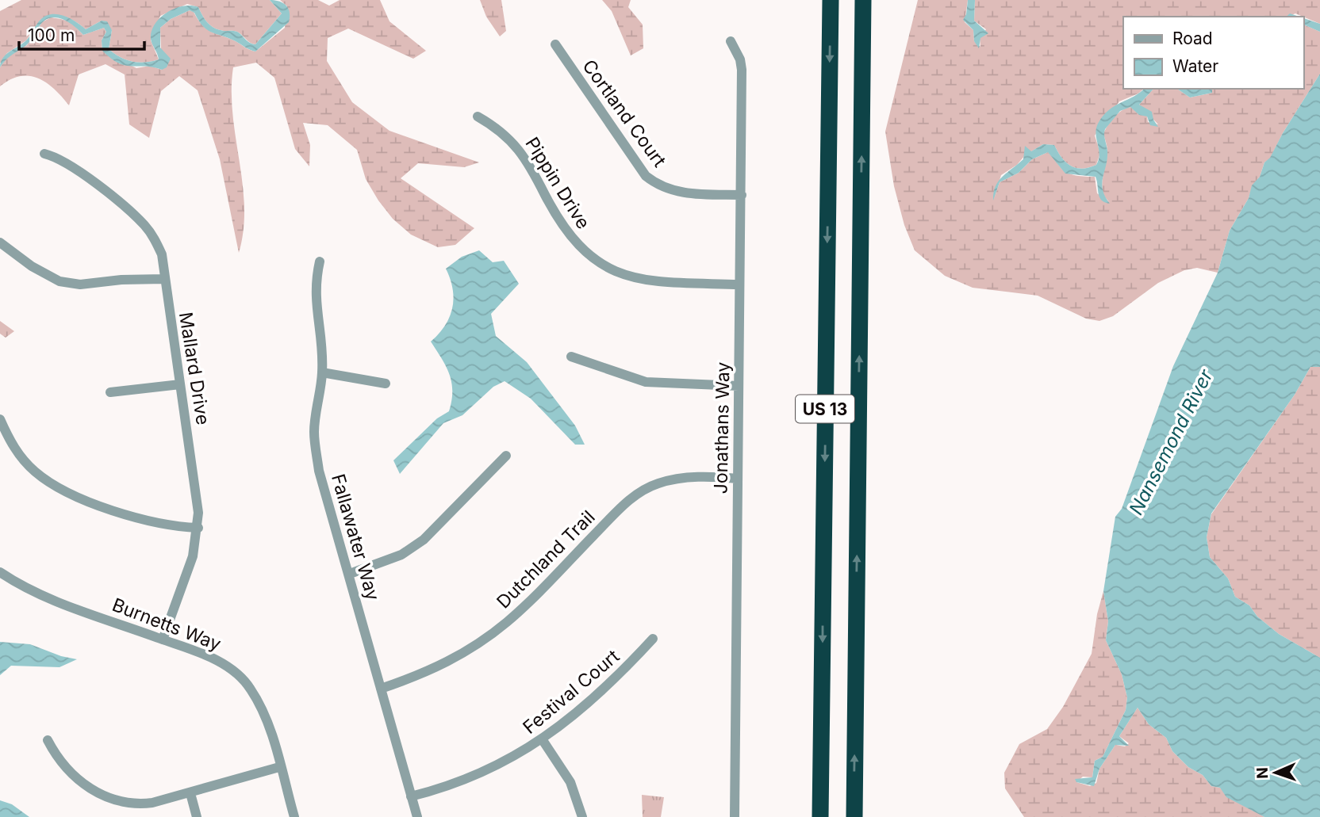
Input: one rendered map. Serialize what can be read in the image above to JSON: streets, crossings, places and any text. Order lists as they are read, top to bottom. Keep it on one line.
{"streets":{"highway":["US 13"],"street":["Cortland Court","Pippin Drive","Mallard Drive","Jonathans Way","Fallawater Way","Dutchland Trail","Burnetts Way","Festival Court"]},"crossings":[["Cortland Court","Jonathans Way"],["Pippin Drive","Jonathans Way"],["Mallard Drive","Burnetts Way"],["Jonathans Way","Dutchland Trail"],["Fallawater Way","Dutchland Trail"],["Fallawater Way","Festival Court"]],"water":["Nansemond River"],"legend":["Road","Water"],"scale_bar":"100 m","north":"left"}
